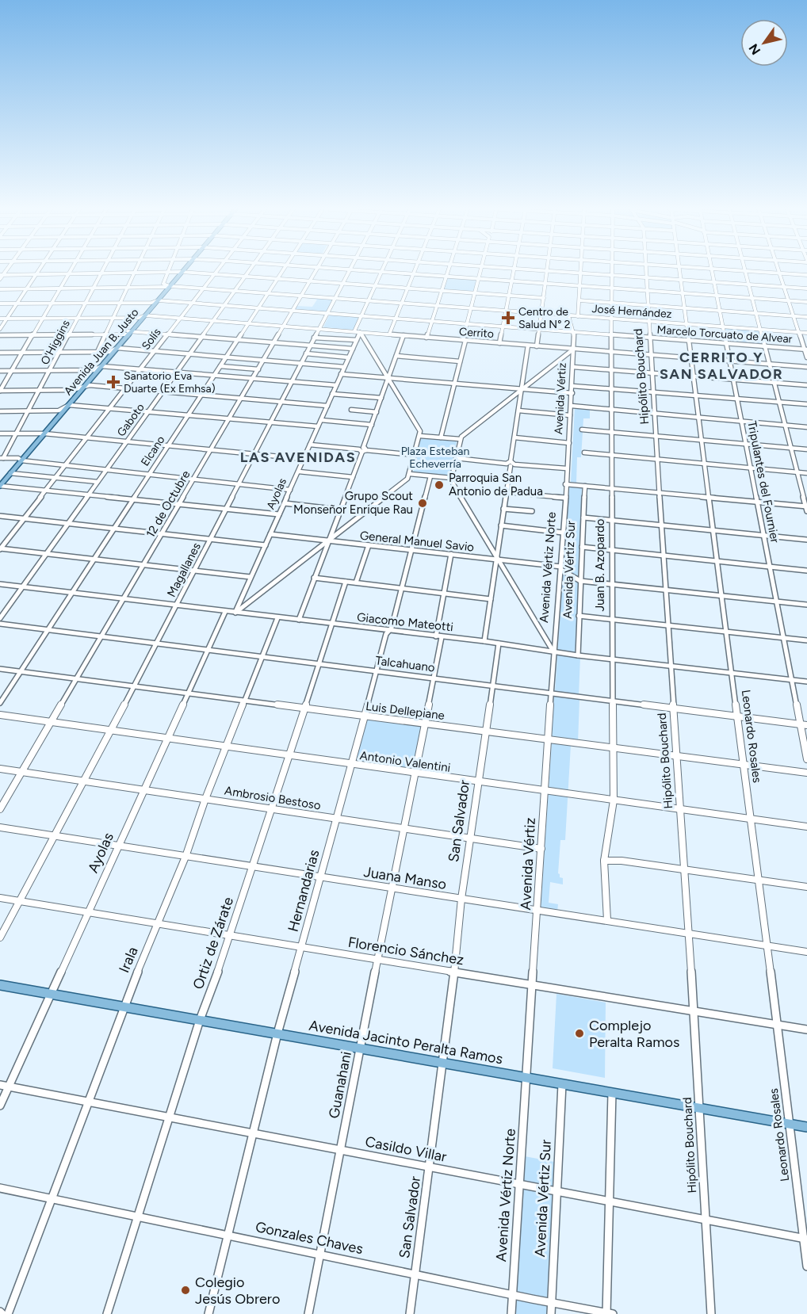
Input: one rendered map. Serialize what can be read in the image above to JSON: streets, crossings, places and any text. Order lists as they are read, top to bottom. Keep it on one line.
{"streets":{"main road":["Avenida Juan B. Justo","Avenida Jacinto Peralta Ramos"],"street":["José Hernández","Cerrito","Marcelo Torcuato de Alvear","Solís","O'Higgins","Hipólito Bouchard","Avenida Vértiz","Gaboto","Elcano","Tripulantes del Fournier","Ayolas","12 de Octubre","General Manuel Savio","Juan B. Azopardo","Avenida Vértiz Norte","Magallanes","Avenida Vértiz Sur","Giacomo Mateotti","Talcahuano","Luis Dellepiane","Leonardo Rosales","Antonio Valentini","Ambrosio Bestoso","San Salvador","Juana Manso","Hernandarias","Ortiz de Zárate","Florencio Sánchez","Irala","Guanahani","Casildo Villar","Gonzales Chaves"]},"crossings":[["José Hernández","Solís"],["José Hernández","O'Higgins"],["José Hernández","Avenida Juan B. Justo"],["José Hernández","Hipólito Bouchard"],["José Hernández","Avenida Vértiz"],["José Hernández","Gaboto"],["José Hernández","Elcano"],["José Hernández","Tripulantes del Fournier"],["José Hernández","12 de Octubre"],["José Hernández","Juan B. Azopardo"],["José Hernández","Magallanes"],["José Hernández","Leonardo Rosales"],["Cerrito","Solís"],["Cerrito","Avenida Juan B. Justo"],["Cerrito","Hipólito Bouchard"],["Cerrito","Avenida Vértiz"],["Cerrito","Gaboto"],["Cerrito","Elcano"],["Cerrito","Tripulantes del Fournier"],["Cerrito","Ayolas"],["Cerrito","12 de Octubre"],["Cerrito","Juan B. Azopardo"],["Cerrito","Magallanes"],["Cerrito","Leonardo Rosales"],["Marcelo Torcuato de Alvear","Solís"],["Marcelo Torcuato de Alvear","Avenida Juan B. Justo"],["Marcelo Torcuato de Alvear","Hipólito Bouchard"],["Marcelo Torcuato de Alvear","Avenida Vértiz"],["Marcelo Torcuato de Alvear","Gaboto"],["Marcelo Torcuato de Alvear","Elcano"],["Marcelo Torcuato de Alvear","Tripulantes del Fournier"],["Marcelo Torcuato de Alvear","12 de Octubre"],["Marcelo Torcuato de Alvear","Juan B. Azopardo"],["Marcelo Torcuato de Alvear","Magallanes"],["Marcelo Torcuato de Alvear","Leonardo Rosales"],["Hipólito Bouchard","General Manuel Savio"],["Hipólito Bouchard","Giacomo Mateotti"],["Hipólito Bouchard","Talcahuano"],["Hipólito Bouchard","Luis Dellepiane"],["Hipólito Bouchard","Antonio Valentini"],["Hipólito Bouchard","Juana Manso"],["Hipólito Bouchard","Florencio Sánchez"],["Hipólito Bouchard","Avenida Jacinto Peralta Ramos"],["Hipólito Bouchard","Casildo Villar"],["Avenida Vértiz","Avenida Vértiz Norte"],["Avenida Vértiz","Giacomo Mateotti"],["Avenida Vértiz","Talcahuano"],["Avenida Vértiz","Luis Dellepiane"],["Avenida Vértiz","Antonio Valentini"],["Avenida Vértiz","Ambrosio Bestoso"],["Avenida Vértiz","Juana Manso"],["Avenida Vértiz","Florencio Sánchez"],["Avenida Vértiz","Avenida Jacinto Peralta Ramos"],["Gaboto","Giacomo Mateotti"],["Elcano","Giacomo Mateotti"],["Elcano","Talcahuano"],["Elcano","Luis Dellepiane"],["Tripulantes del Fournier","General Manuel Savio"],["Tripulantes del Fournier","Giacomo Mateotti"],["Tripulantes del Fournier","Talcahuano"],["Ayolas","General Manuel Savio"],["Ayolas","Giacomo Mateotti"],["Ayolas","Talcahuano"],["Ayolas","Luis Dellepiane"],["Ayolas","Antonio Valentini"],["Ayolas","Ambrosio Bestoso"],["Ayolas","Juana Manso"],["Ayolas","Florencio Sánchez"],["Ayolas","Avenida Jacinto Peralta Ramos"],["Ayolas","Casildo Villar"],["12 de Octubre","Giacomo Mateotti"],["12 de Octubre","Talcahuano"],["12 de Octubre","Luis Dellepiane"],["12 de Octubre","Antonio Valentini"],["12 de Octubre","Ambrosio Bestoso"],["General Manuel Savio","Juan B. Azopardo"],["General Manuel Savio","Avenida Vértiz Norte"],["General Manuel Savio","Avenida Vértiz Sur"],["General Manuel Savio","Leonardo Rosales"],["General Manuel Savio","Hernandarias"],["General Manuel Savio","Guanahani"],["Juan B. Azopardo","Giacomo Mateotti"],["Juan B. Azopardo","Talcahuano"],["Juan B. Azopardo","Luis Dellepiane"],["Juan B. Azopardo","Antonio Valentini"],["Juan B. Azopardo","Juana Manso"],["Avenida Vértiz Norte","Giacomo Mateotti"],["Avenida Vértiz Norte","Avenida Jacinto Peralta Ramos"],["Avenida Vértiz Norte","Casildo Villar"],["Avenida Vértiz Norte","Gonzales Chaves"],["Magallanes","Giacomo Mateotti"],["Magallanes","Talcahuano"],["Magallanes","Luis Dellepiane"],["Magallanes","Antonio Valentini"],["Magallanes","Ambrosio Bestoso"],["Magallanes","Juana Manso"],["Magallanes","Florencio Sánchez"],["Avenida Vértiz Sur","Giacomo Mateotti"],["Avenida Vértiz Sur","Avenida Jacinto Peralta Ramos"],["Avenida Vértiz Sur","Casildo Villar"],["Avenida Vértiz Sur","Gonzales Chaves"],["Giacomo Mateotti","Leonardo Rosales"],["Giacomo Mateotti","San Salvador"],["Giacomo Mateotti","Hernandarias"],["Giacomo Mateotti","Ortiz de Zárate"],["Giacomo Mateotti","Irala"],["Giacomo Mateotti","Guanahani"],["Talcahuano","Leonardo Rosales"],["Talcahuano","San Salvador"],["Talcahuano","Hernandarias"],["Talcahuano","Ortiz de Zárate"],["Talcahuano","Irala"],["Talcahuano","Guanahani"],["Luis Dellepiane","Leonardo Rosales"],["Luis Dellepiane","San Salvador"],["Luis Dellepiane","Hernandarias"],["Luis Dellepiane","Ortiz de Zárate"],["Luis Dellepiane","Irala"],["Luis Dellepiane","Guanahani"],["Leonardo Rosales","Antonio Valentini"],["Leonardo Rosales","Juana Manso"],["Leonardo Rosales","Florencio Sánchez"],["Leonardo Rosales","Avenida Jacinto Peralta Ramos"],["Leonardo Rosales","Casildo Villar"],["Antonio Valentini","San Salvador"],["Antonio Valentini","Hernandarias"],["Antonio Valentini","Ortiz de Zárate"],["Antonio Valentini","Irala"],["Antonio Valentini","Guanahani"],["Ambrosio Bestoso","San Salvador"],["Ambrosio Bestoso","Hernandarias"],["Ambrosio Bestoso","Ortiz de Zárate"],["Ambrosio Bestoso","Irala"],["Ambrosio Bestoso","Guanahani"],["San Salvador","Juana Manso"],["San Salvador","Florencio Sánchez"],["San Salvador","Avenida Jacinto Peralta Ramos"],["San Salvador","Casildo Villar"],["San Salvador","Gonzales Chaves"],["Juana Manso","Hernandarias"],["Juana Manso","Ortiz de Zárate"],["Juana Manso","Irala"],["Juana Manso","Guanahani"],["Hernandarias","Florencio Sánchez"],["Hernandarias","Avenida Jacinto Peralta Ramos"],["Hernandarias","Casildo Villar"],["Hernandarias","Gonzales Chaves"],["Ortiz de Zárate","Florencio Sánchez"],["Ortiz de Zárate","Avenida Jacinto Peralta Ramos"],["Ortiz de Zárate","Casildo Villar"],["Ortiz de Zárate","Gonzales Chaves"],["Florencio Sánchez","Irala"],["Florencio Sánchez","Guanahani"],["Irala","Avenida Jacinto Peralta Ramos"],["Irala","Casildo Villar"],["Irala","Gonzales Chaves"],["Avenida Jacinto Peralta Ramos","Guanahani"],["Guanahani","Casildo Villar"],["Guanahani","Gonzales Chaves"]],"districts":["CERRITO Y SAN SALVADOR","LAS AVENIDAS"],"parks":["Plaza Esteban Echeverría"],"places":{"health":["Centro de Salud N° 2","Sanatorio Eva Duarte (Ex Emhsa)"],"other":["Parroquia San Antonio de Padua","Grupo Scout Monseñor Enrique Rau","Complejo Peralta Ramos","Colegio Jesús Obrero"]},"north":"bottom left"}
